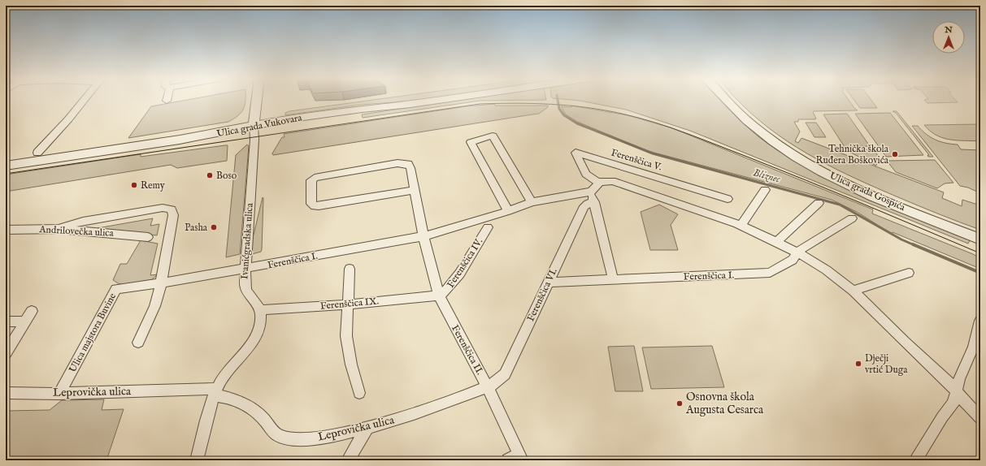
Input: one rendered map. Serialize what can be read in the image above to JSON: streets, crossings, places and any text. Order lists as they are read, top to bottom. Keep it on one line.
{"streets":{"street":["Ulica grada Vukovara","Ferenščica V.","Ulica grada Gospića","Andrilovečka ulica","Ivanićgradska ulica","Ferenščica I.","Ferenščica IV.","Ferenščica VI.","Ferenščica IX.","Ulica majstora Buvine","Ferenščica II.","Leprovička ulica"]},"crossings":[["Ulica grada Vukovara","Ivanićgradska ulica"],["Ivanićgradska ulica","Ferenščica I."],["Ivanićgradska ulica","Ferenščica IX."],["Ferenščica I.","Ferenščica VI."],["Ferenščica I.","Ulica majstora Buvine"],["Ferenščica I.","Ferenščica II."],["Ferenščica IV.","Ferenščica IX."],["Ferenščica IV.","Ferenščica II."],["Ferenščica VI.","Ferenščica II."],["Ferenščica VI.","Leprovička ulica"],["Ferenščica IX.","Ferenščica II."],["Ulica majstora Buvine","Leprovička ulica"],["Ferenščica II.","Leprovička ulica"]],"water":["Bliznec"],"places":["Tehnička škola Ruđera Boškovića","Boso","Remy","Pasha","Dječji vrtić Duga","Osnovna škola Augusta Cesarca"],"north":"top"}
